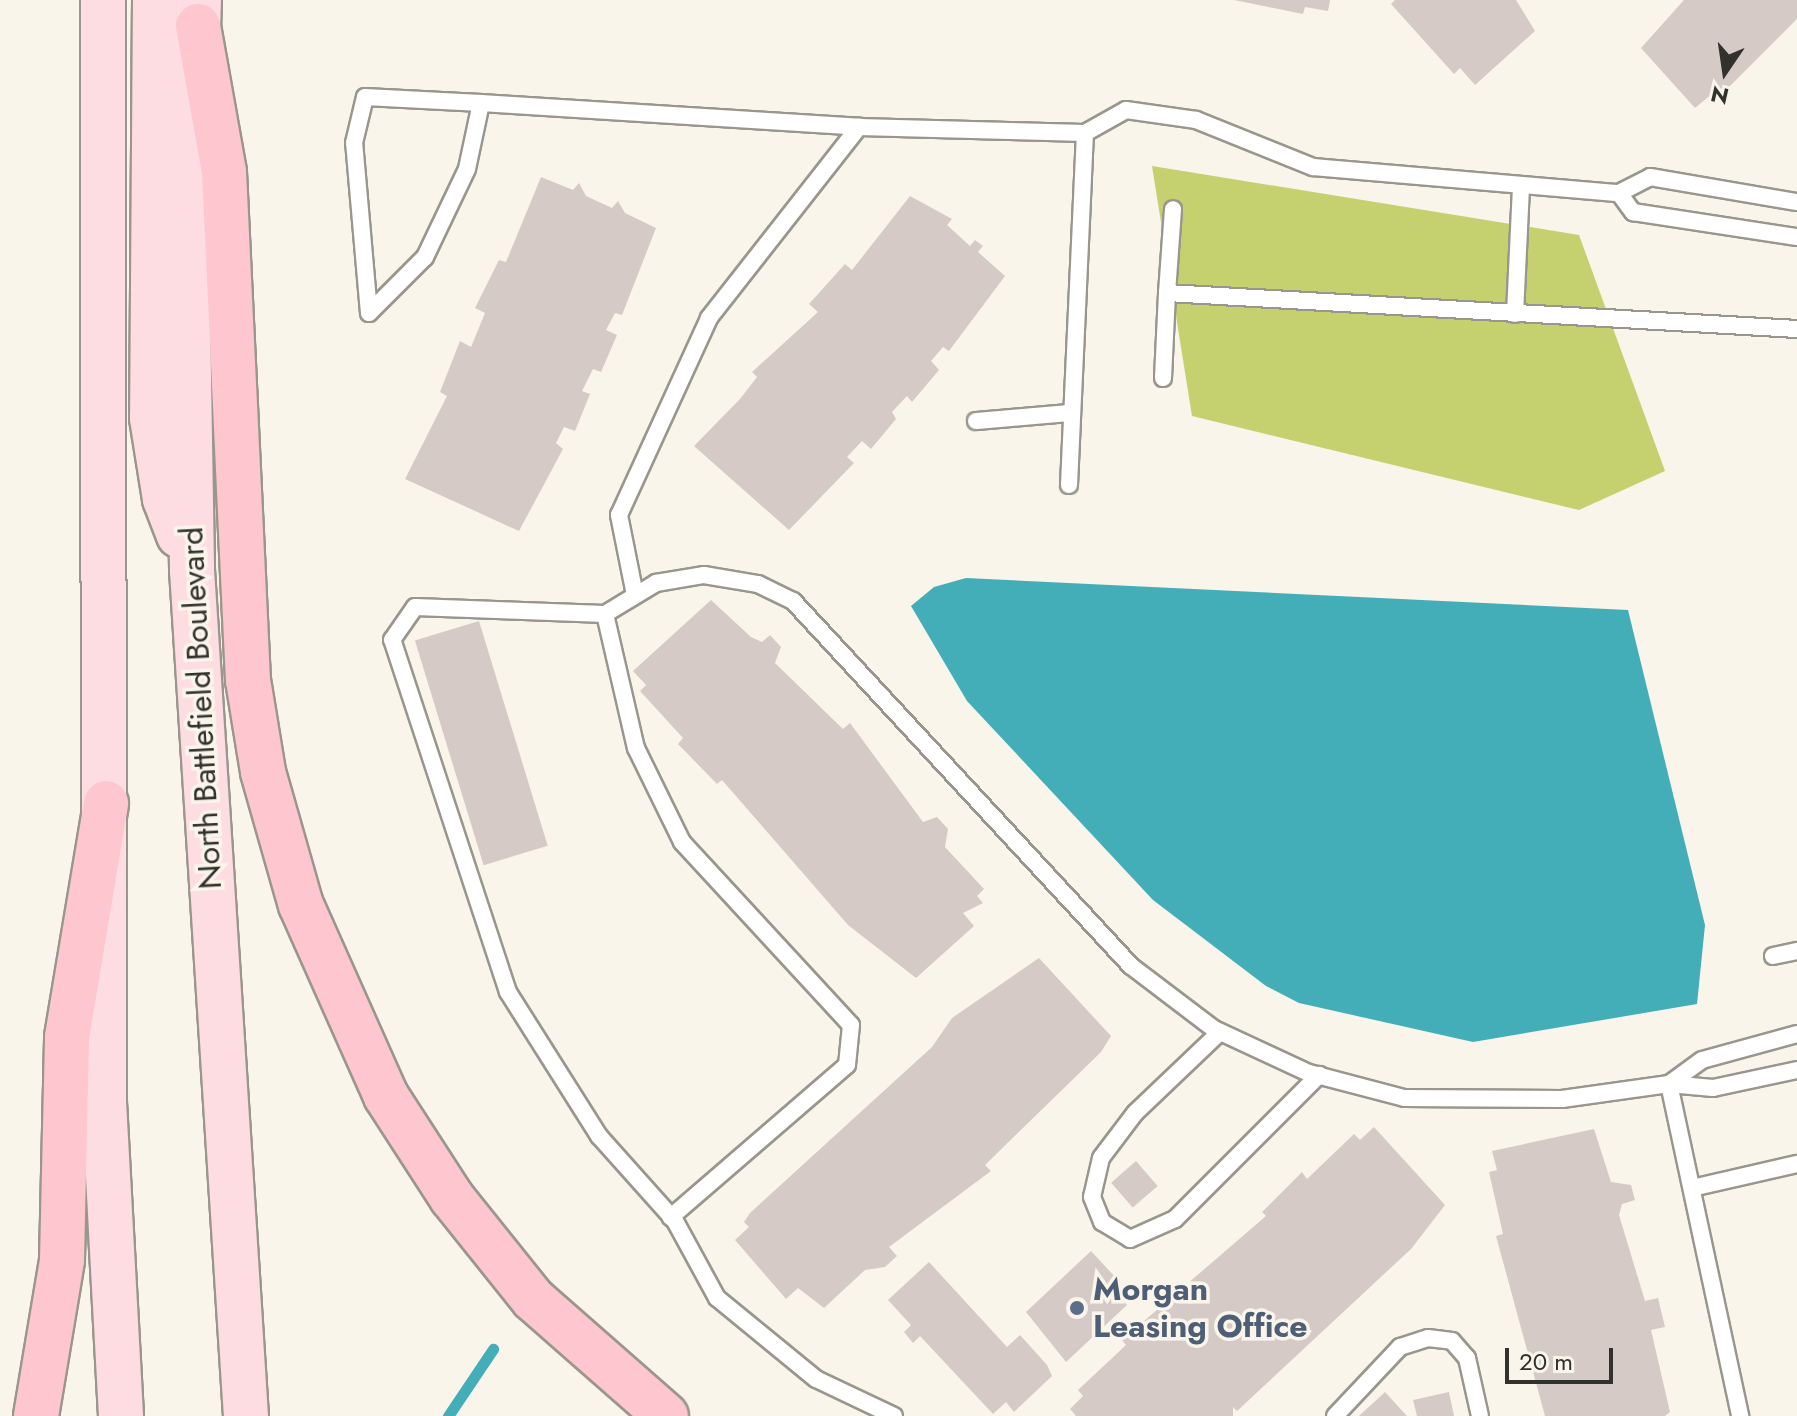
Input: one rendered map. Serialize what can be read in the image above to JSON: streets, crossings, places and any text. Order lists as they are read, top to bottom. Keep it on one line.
{"streets":{"main road":["North Battlefield Boulevard"]},"places":["Morgan Leasing Office"],"scale_bar":"20 m","north":"bottom"}
